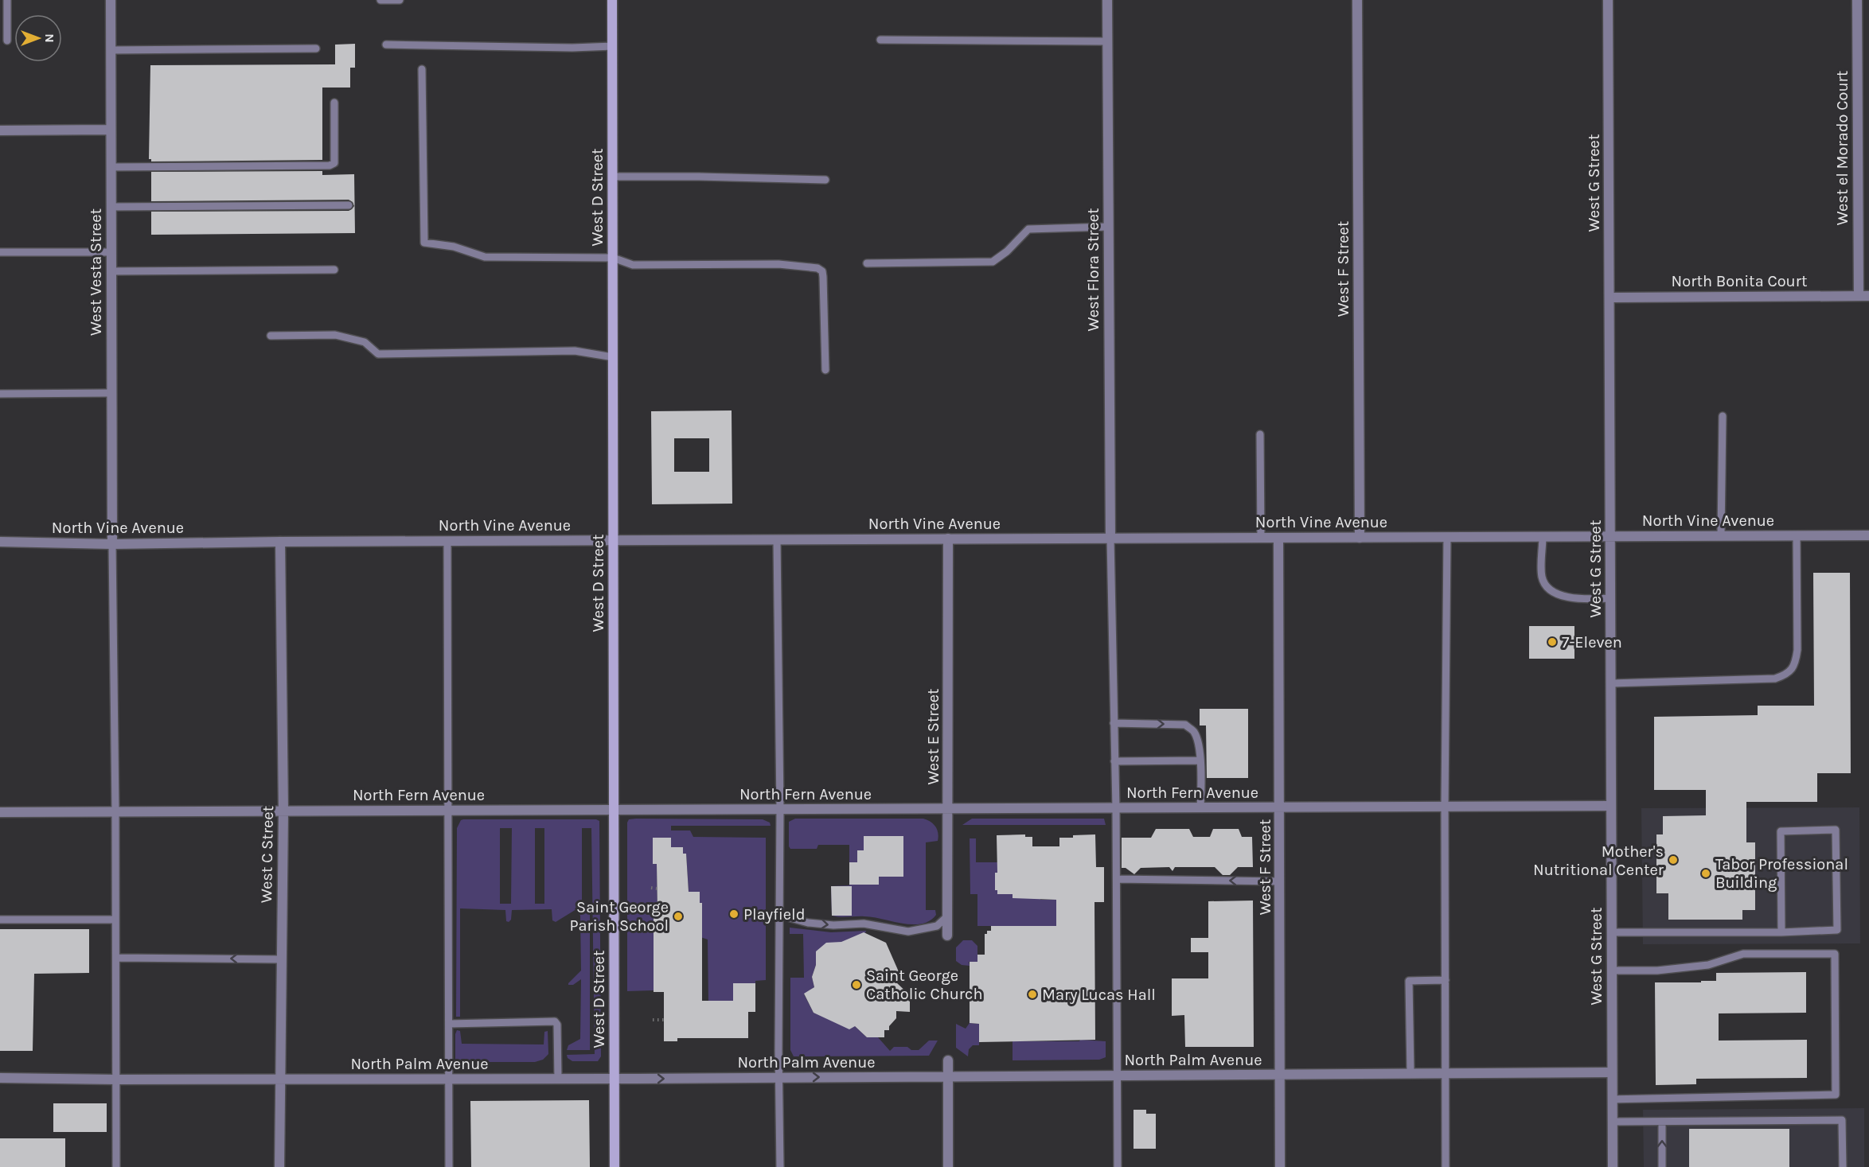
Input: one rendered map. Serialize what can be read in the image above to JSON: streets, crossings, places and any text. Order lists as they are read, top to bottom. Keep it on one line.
{"streets":{"main road":["West D Street"],"street":["West el Morado Court","West G Street","West F Street","West Flora Street","West Vesta Street","North Bonita Court","North Vine Avenue","West E Street","North Fern Avenue","West C Street","North Palm Avenue"]},"crossings":[["West el Morado Court","North Bonita Court"],["West G Street","North Bonita Court"],["West G Street","North Vine Avenue"],["West G Street","North Fern Avenue"],["West G Street","North Palm Avenue"],["West D Street","North Vine Avenue"],["West D Street","North Fern Avenue"],["West D Street","North Palm Avenue"],["West F Street","North Vine Avenue"],["West F Street","North Fern Avenue"],["West F Street","North Palm Avenue"],["West Flora Street","North Vine Avenue"],["West Vesta Street","North Vine Avenue"],["North Vine Avenue","West E Street"],["North Vine Avenue","West C Street"],["West E Street","North Fern Avenue"],["North Fern Avenue","West C Street"],["West C Street","North Palm Avenue"]],"places":["7-Eleven","Mother's Nutritional Center","Tabor Professional Building","Playfield","Saint George Parish School","Saint George Catholic Church","Mary Lucas Hall"],"north":"right"}
